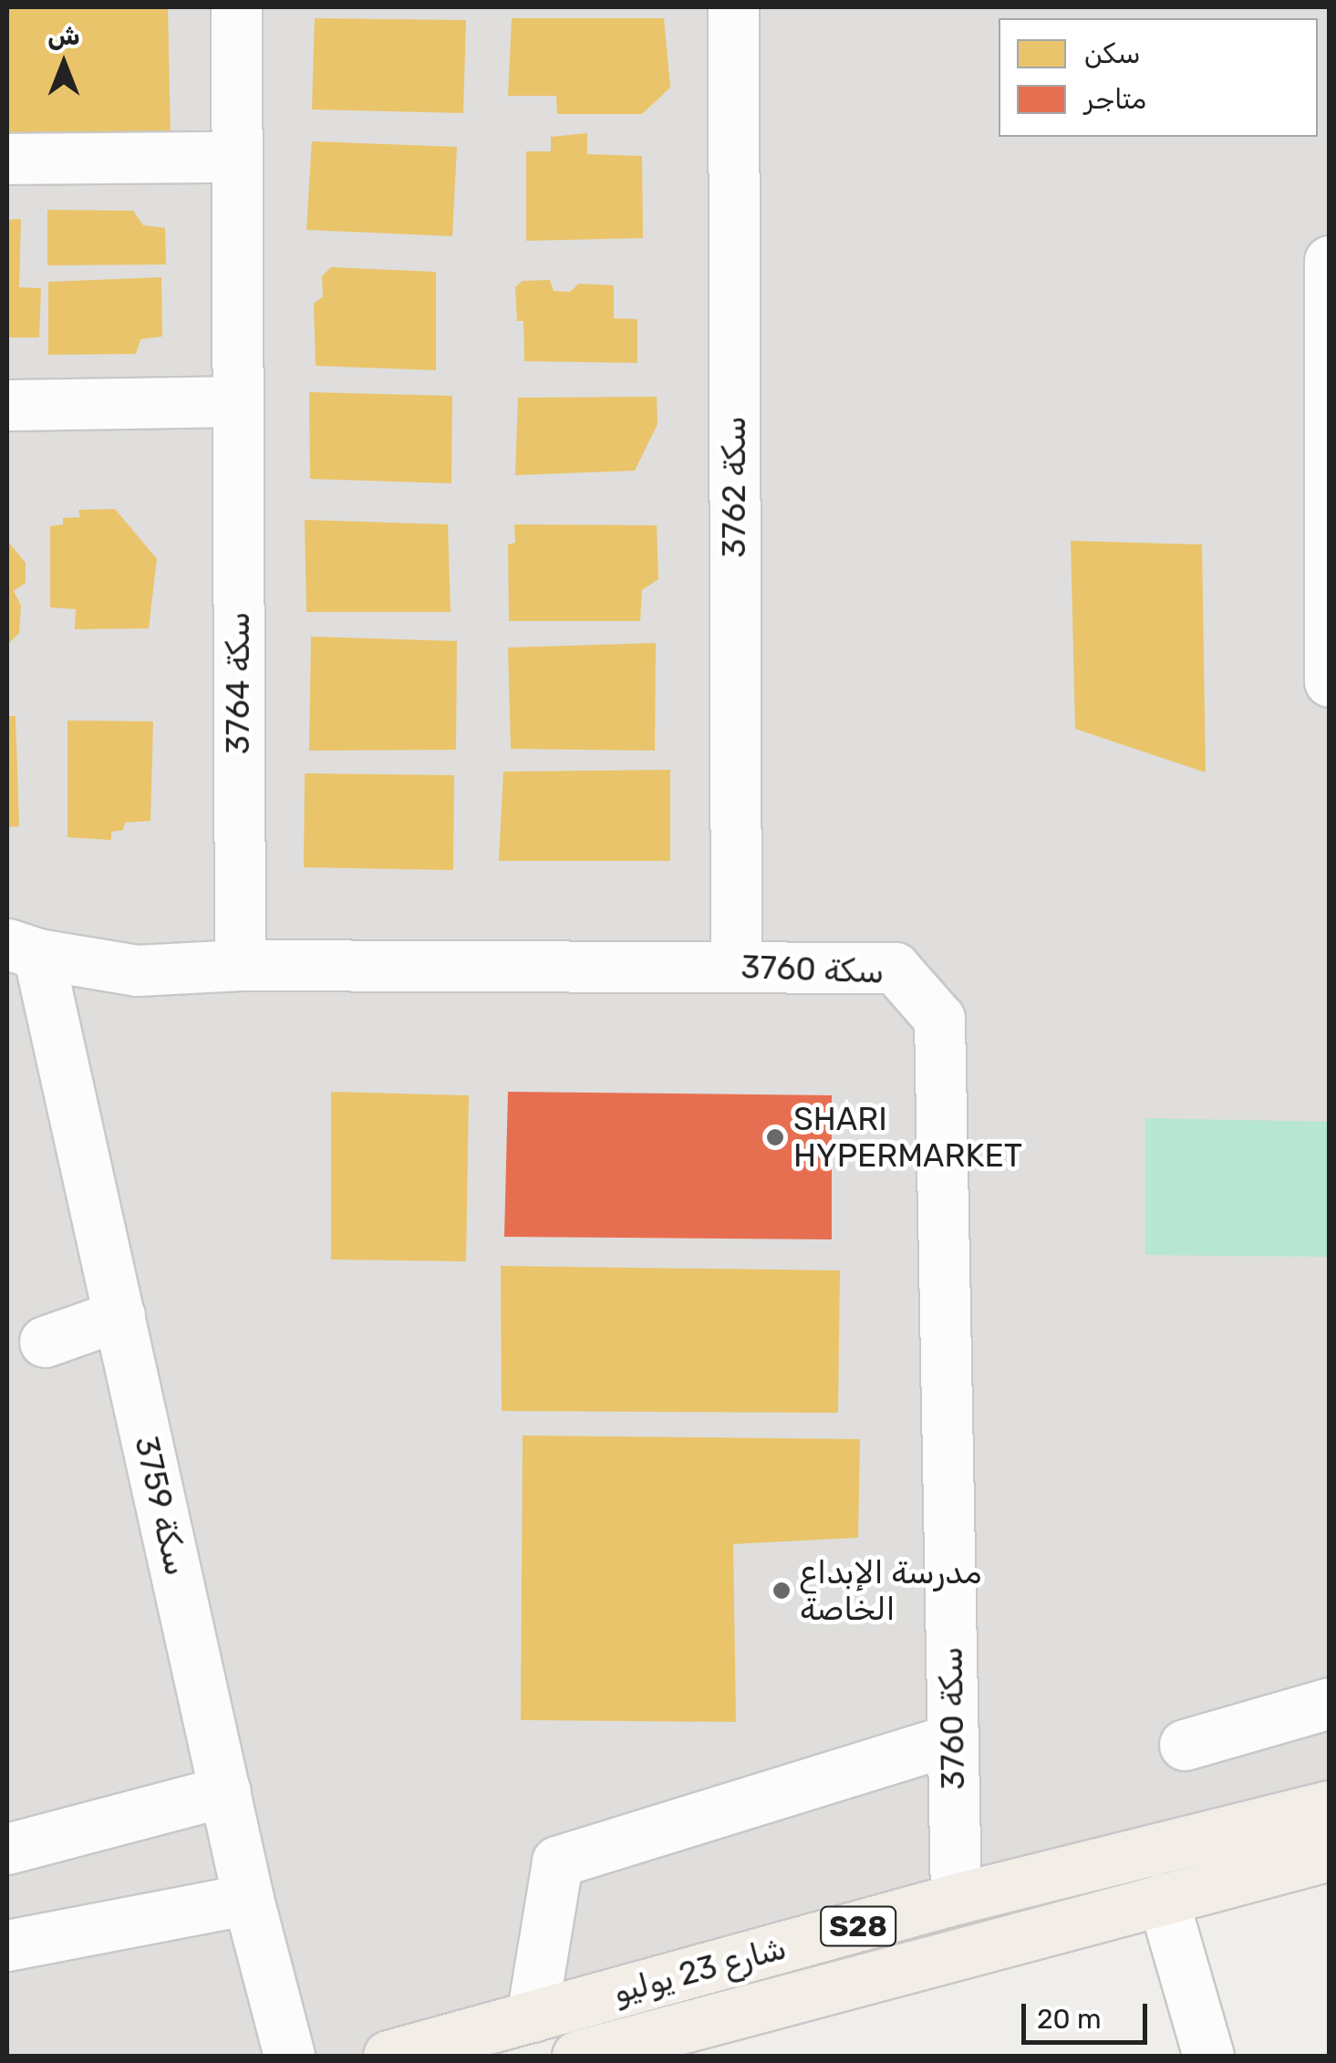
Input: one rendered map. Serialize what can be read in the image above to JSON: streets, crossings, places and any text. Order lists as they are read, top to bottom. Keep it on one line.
{"streets":{"main road":["S28","شارع 23 يوليو"],"street":["سكة 3762","سكة 3764","سكة 3760","سكة 3759"]},"crossings":[["سكة 3762","سكة 3760"],["سكة 3764","سكة 3760"],["سكة 3760","سكة 3759"],["سكة 3760","شارع 23 يوليو"]],"places":["SHARI HYPERMARKET","مدرسة الإبداع الخاصة"],"legend":["سكن","متاجر"],"scale_bar":"20 m","north":"top"}
